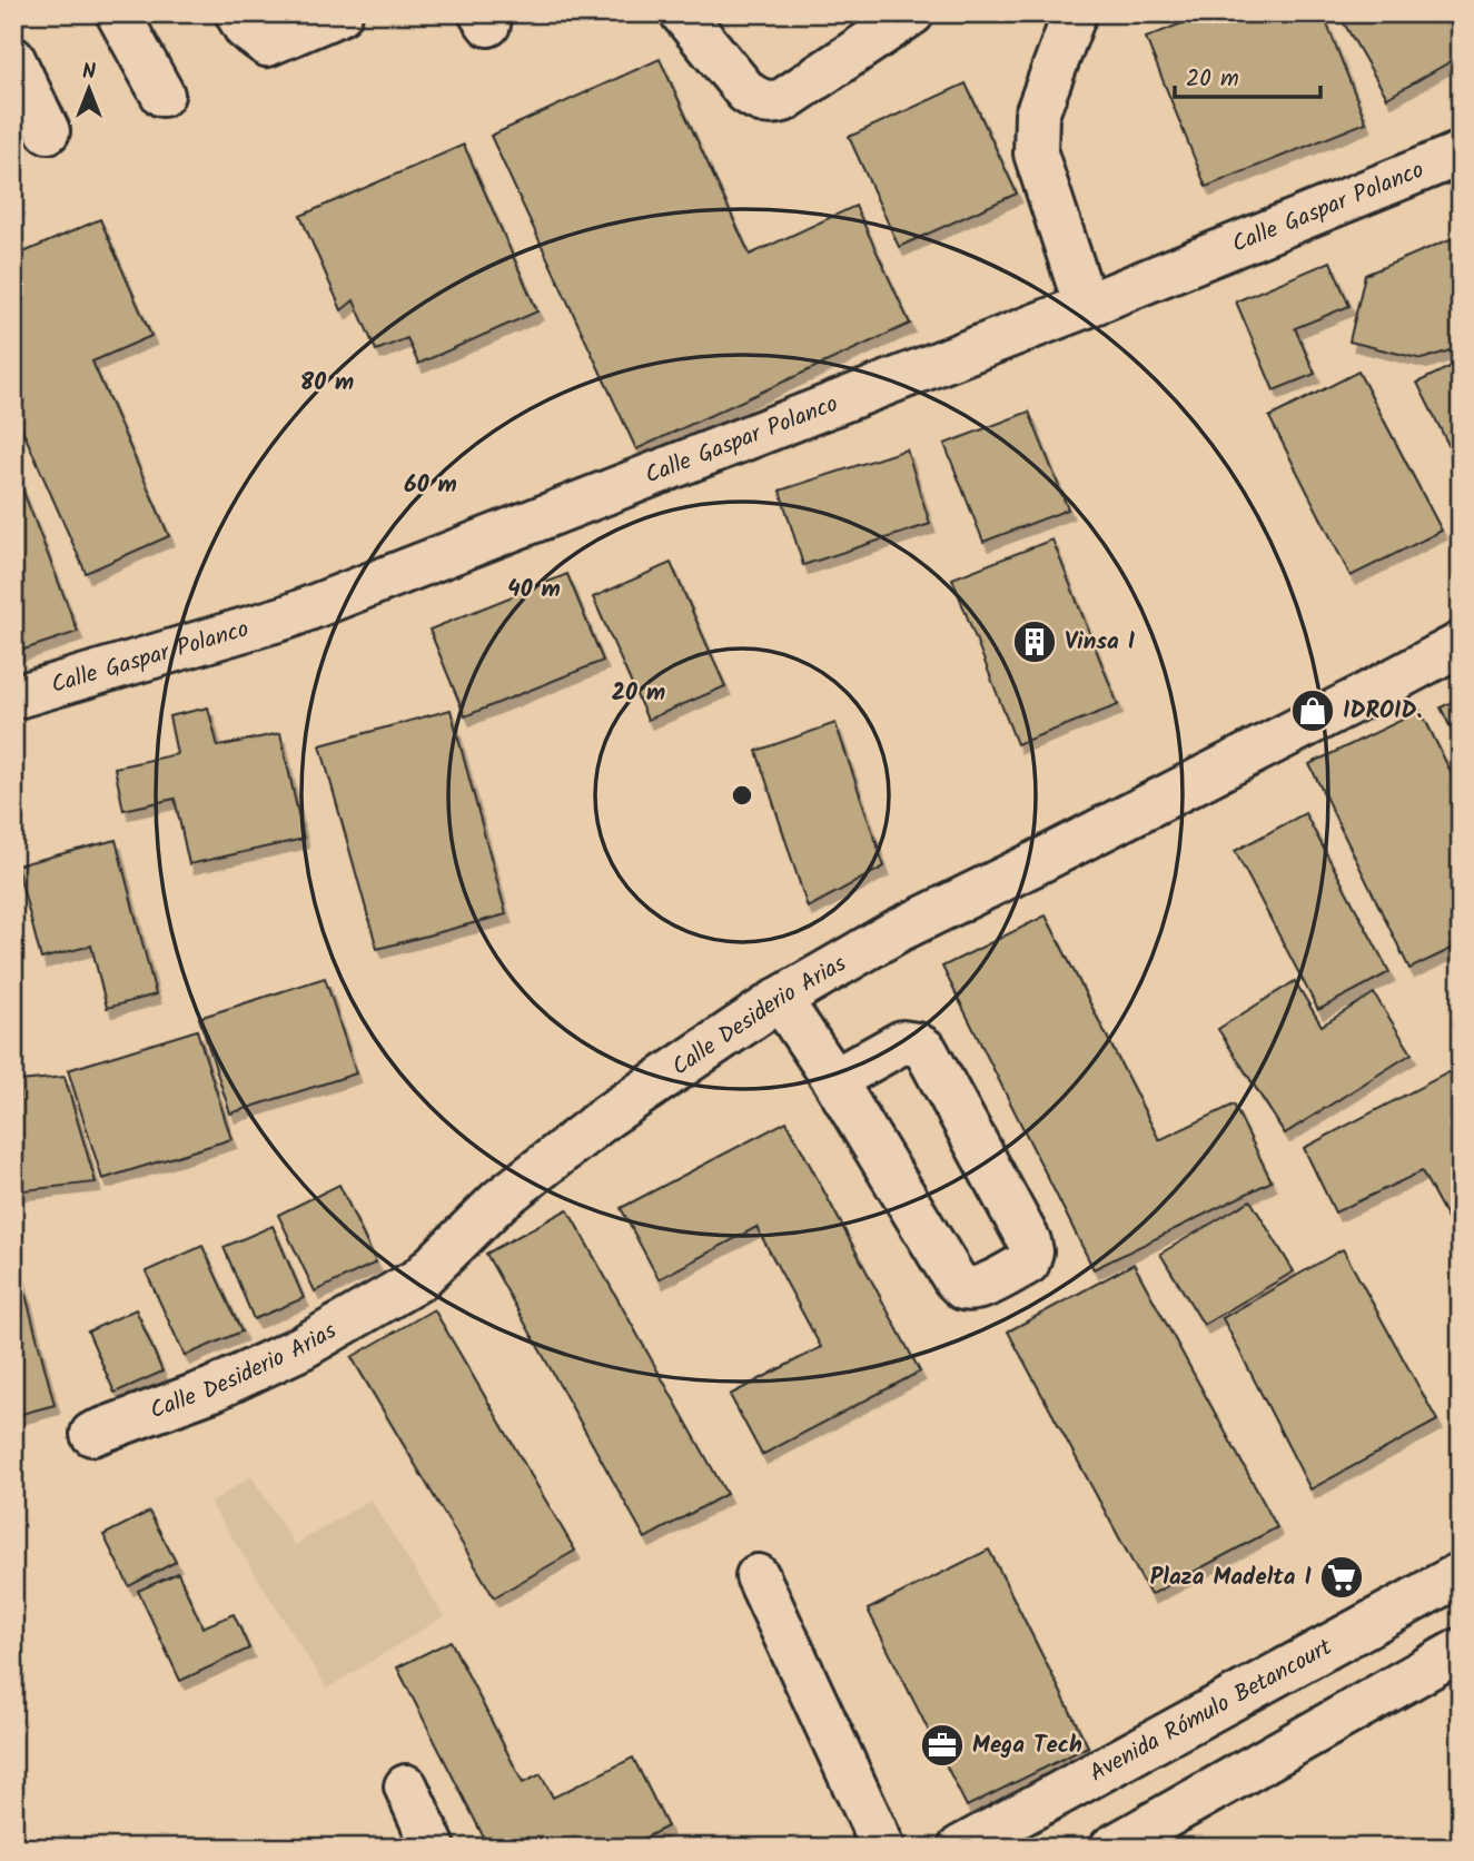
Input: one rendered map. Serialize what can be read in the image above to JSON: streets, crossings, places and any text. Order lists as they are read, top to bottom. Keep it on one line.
{"streets":{"street":["Calle Gaspar Polanco","Calle Desiderio Arias","Avenida Rómulo Betancourt"]},"places":{"building":["Vinsa I"],"shop":["IDROID."],"supermarket":["Plaza Madelta I"],"office":["Mega Tech"]},"scale_bar":"20 m","north":"top","rings":["80 m","60 m","40 m","20 m"]}
